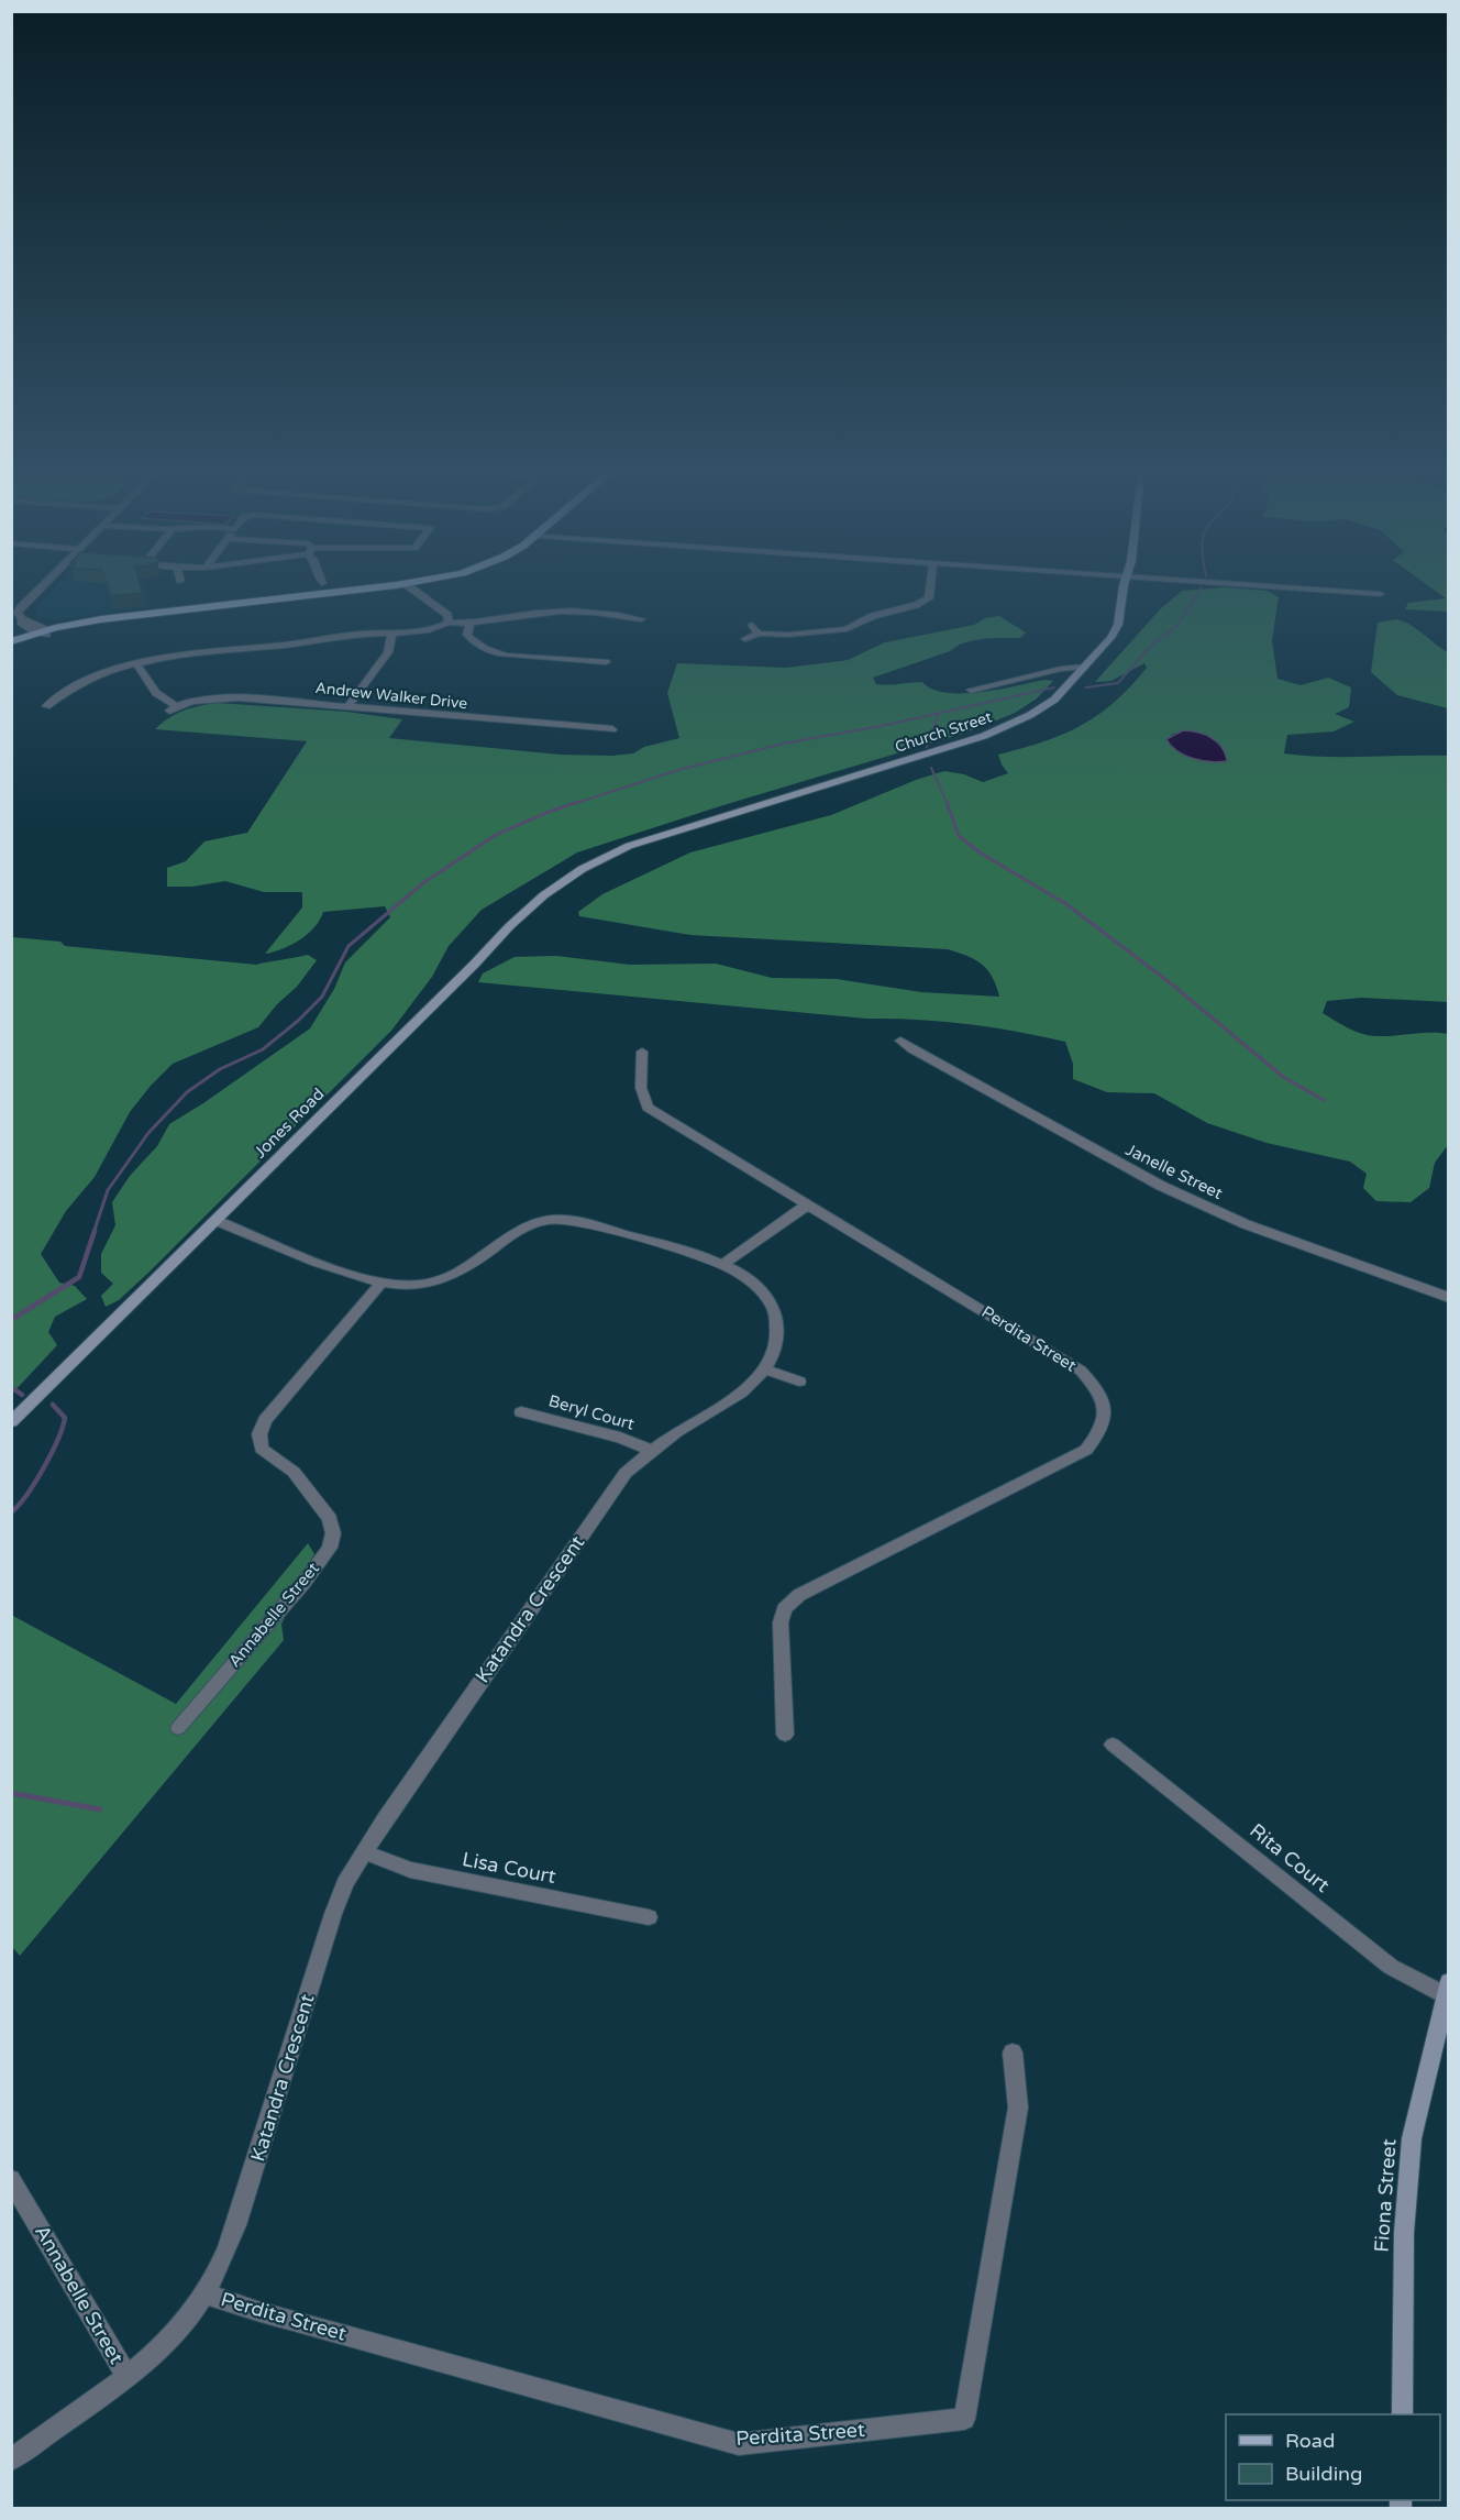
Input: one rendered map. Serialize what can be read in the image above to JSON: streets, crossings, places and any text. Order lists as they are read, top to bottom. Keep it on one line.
{"streets":{"street":["Andrew Walker Drive","Church Street","Jones Road","Janelle Street","Perdita Street","Beryl Court","Katandra Crescent","Annabelle Street","Rita Court","Lisa Court","Fiona Street"]},"crossings":[["Church Street","Jones Road"],["Jones Road","Katandra Crescent"],["Perdita Street","Katandra Crescent"],["Beryl Court","Katandra Crescent"],["Katandra Crescent","Annabelle Street"],["Katandra Crescent","Lisa Court"],["Rita Court","Fiona Street"]],"legend":["Road","Building"]}
